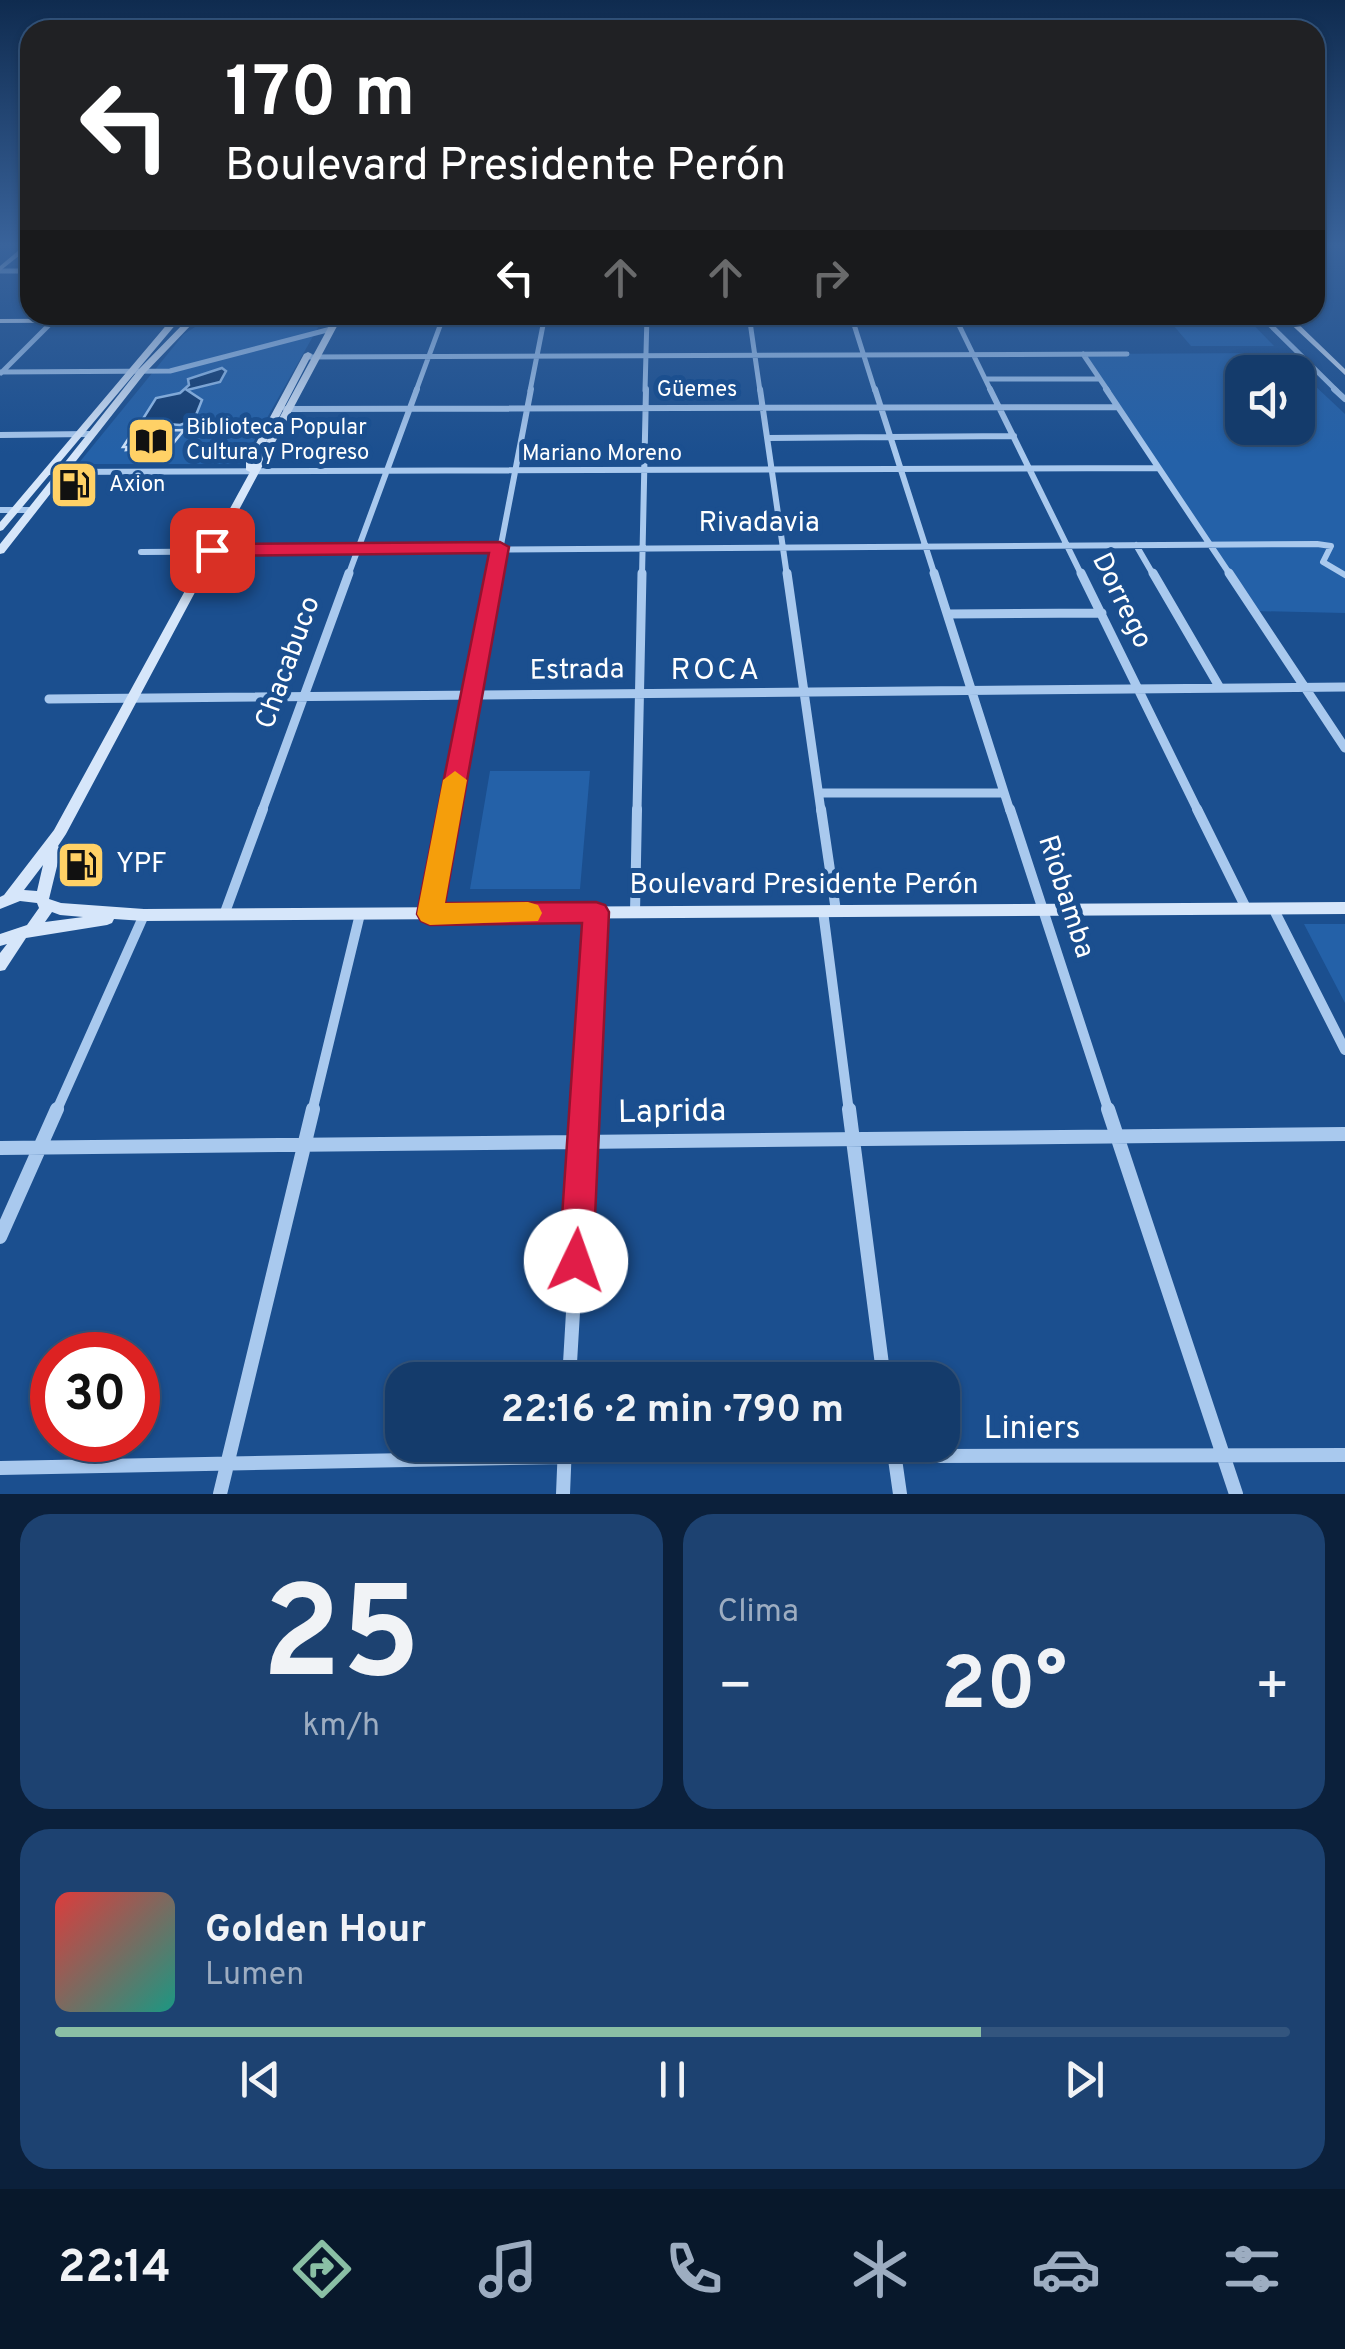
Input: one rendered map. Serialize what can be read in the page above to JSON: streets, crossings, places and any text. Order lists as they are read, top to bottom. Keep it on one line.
{"streets":{"street":["Güemes","Mariano Moreno","Rivadavia","Dorrego","Chacabuco","Estrada","Boulevard Presidente Perón","Riobamba","Laprida","Liniers"]},"crossings":[["Güemes","Dorrego"],["Güemes","Chacabuco"],["Güemes","Riobamba"],["Mariano Moreno","Dorrego"],["Mariano Moreno","Chacabuco"],["Mariano Moreno","Riobamba"],["Rivadavia","Dorrego"],["Rivadavia","Chacabuco"],["Rivadavia","Riobamba"],["Dorrego","Estrada"],["Dorrego","Boulevard Presidente Perón"],["Chacabuco","Estrada"],["Chacabuco","Boulevard Presidente Perón"],["Estrada","Riobamba"],["Boulevard Presidente Perón","Riobamba"],["Riobamba","Laprida"],["Riobamba","Liniers"]],"districts":["ROCA"],"places":{"library":["Biblioteca Popular Cultura y Progreso"],"fuel station":["Axion","YPF"]},"page":{"turn":["170 m","Boulevard Presidente Perón"],"limit":"30","trip":"22:16 · 2 min · 790 m","tile":[["25","km/h"],"Clima"],"heat":["−","20°","+"],"song":["Golden Hour","Lumen"],"tabs":"22:14"}}
